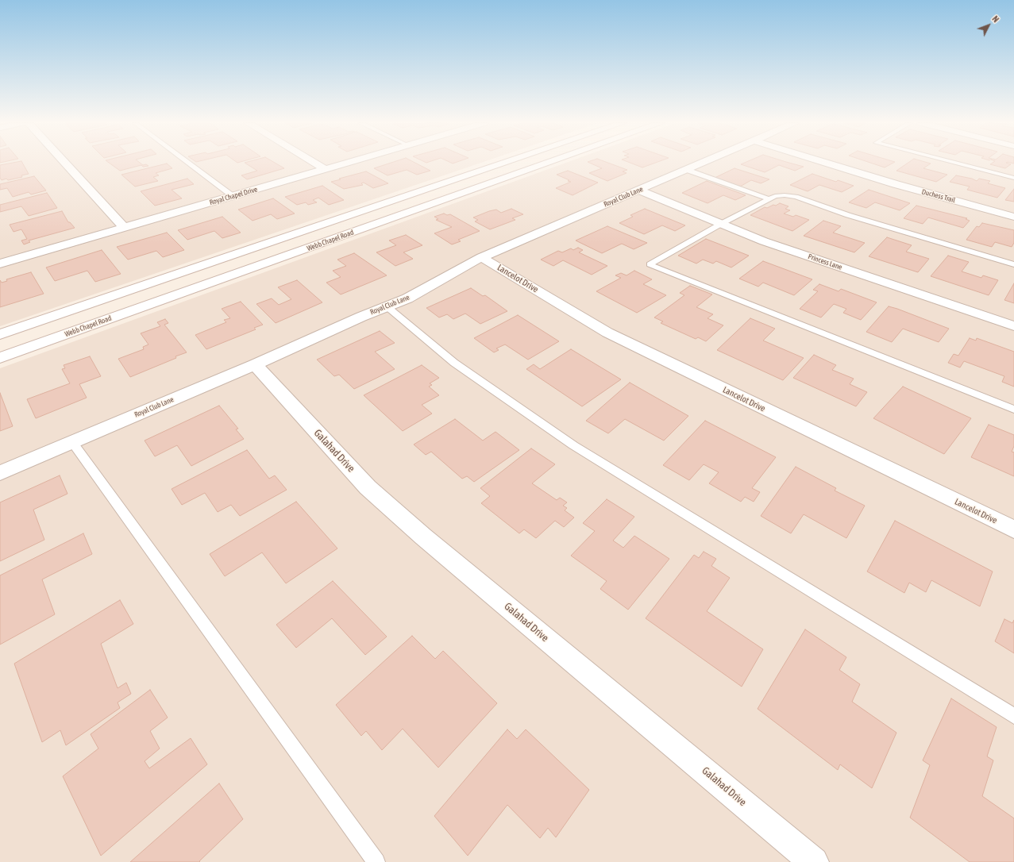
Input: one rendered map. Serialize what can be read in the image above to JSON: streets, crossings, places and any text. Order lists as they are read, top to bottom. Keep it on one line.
{"streets":{"street":["Royal Chapel Drive","Duchess Trail","Royal Club Lane","Webb Chapel Road","Princess Lane","Lancelot Drive","Galahad Drive"]},"crossings":[["Royal Club Lane","Princess Lane"],["Royal Club Lane","Lancelot Drive"],["Royal Club Lane","Galahad Drive"]],"north":"top right"}
